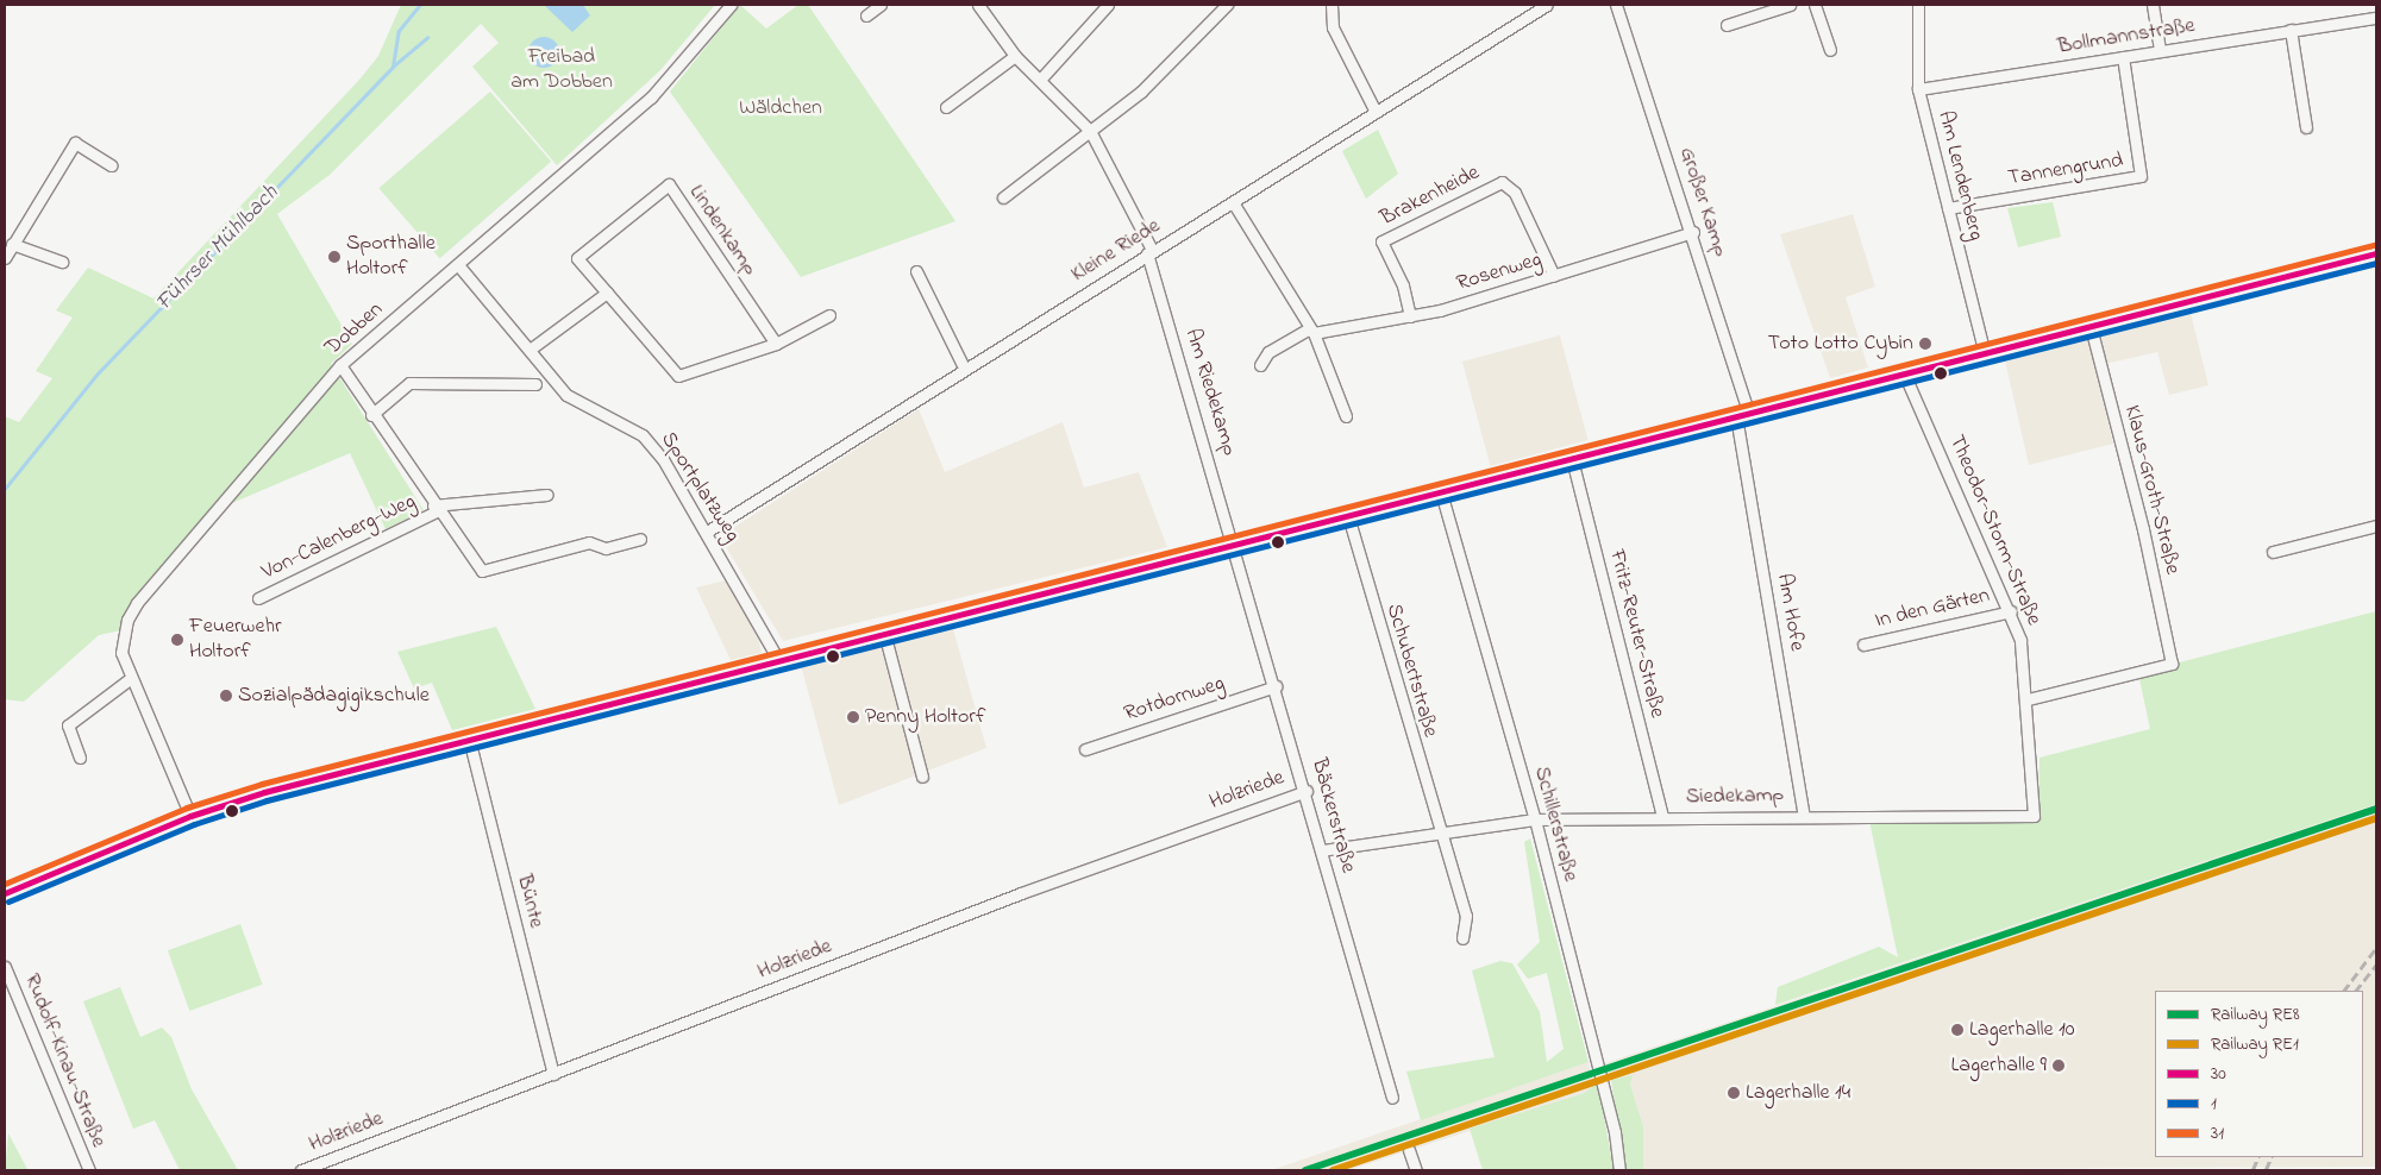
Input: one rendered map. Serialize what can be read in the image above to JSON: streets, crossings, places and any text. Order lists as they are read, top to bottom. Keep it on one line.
{"streets":{"street":["Bollmannstraße","Tannengrund","Am Lendenberg","Brakenheide","Großer Kamp","Lindenkamp","Kleine Riede","Rosenweg","Dobben","Am Riedekamp","Sportplatzweg","Klaus-Groth-Straße","Theodor-Storm-Straße","Von-Calenberg-Weg","In den Gärten","Am Hofe","Fritz-Reuter-Straße","Schubertstraße","Rotdornweg","Holzriede","Siedekamp","Bäckerstraße","Schillerstraße","Bünte","Rudolf-Kinau-Straße"]},"crossings":[["Bollmannstraße","Tannengrund"],["Bollmannstraße","Am Lendenberg"],["Tannengrund","Am Lendenberg"],["Brakenheide","Rosenweg"],["Großer Kamp","Rosenweg"],["Großer Kamp","Am Hofe"],["Kleine Riede","Am Riedekamp"],["Kleine Riede","Sportplatzweg"],["Dobben","Sportplatzweg"],["Dobben","Von-Calenberg-Weg"],["Am Riedekamp","Bäckerstraße"],["Klaus-Groth-Straße","Theodor-Storm-Straße"],["Theodor-Storm-Straße","In den Gärten"],["Theodor-Storm-Straße","Siedekamp"],["Am Hofe","Siedekamp"],["Fritz-Reuter-Straße","Siedekamp"],["Schubertstraße","Siedekamp"],["Rotdornweg","Bäckerstraße"],["Holzriede","Bäckerstraße"],["Holzriede","Bünte"],["Siedekamp","Bäckerstraße"],["Siedekamp","Schillerstraße"]],"water":["Führser Mühlbach"],"parks":["Freibad am Dobben","Wäldchen"],"places":["Sporthalle Holtorf","Toto Lotto Cybin","Feuerwehr Holtorf","Sozialpädagigikschule","Penny Holtorf","Lagerhalle 10","Lagerhalle 9","Lagerhalle 14"],"lines":["transit line 31","transit line 30","transit line 1","rail line RE8","rail line RE1"],"legend":["Railway RE8","Railway RE1","30","1","31"]}
